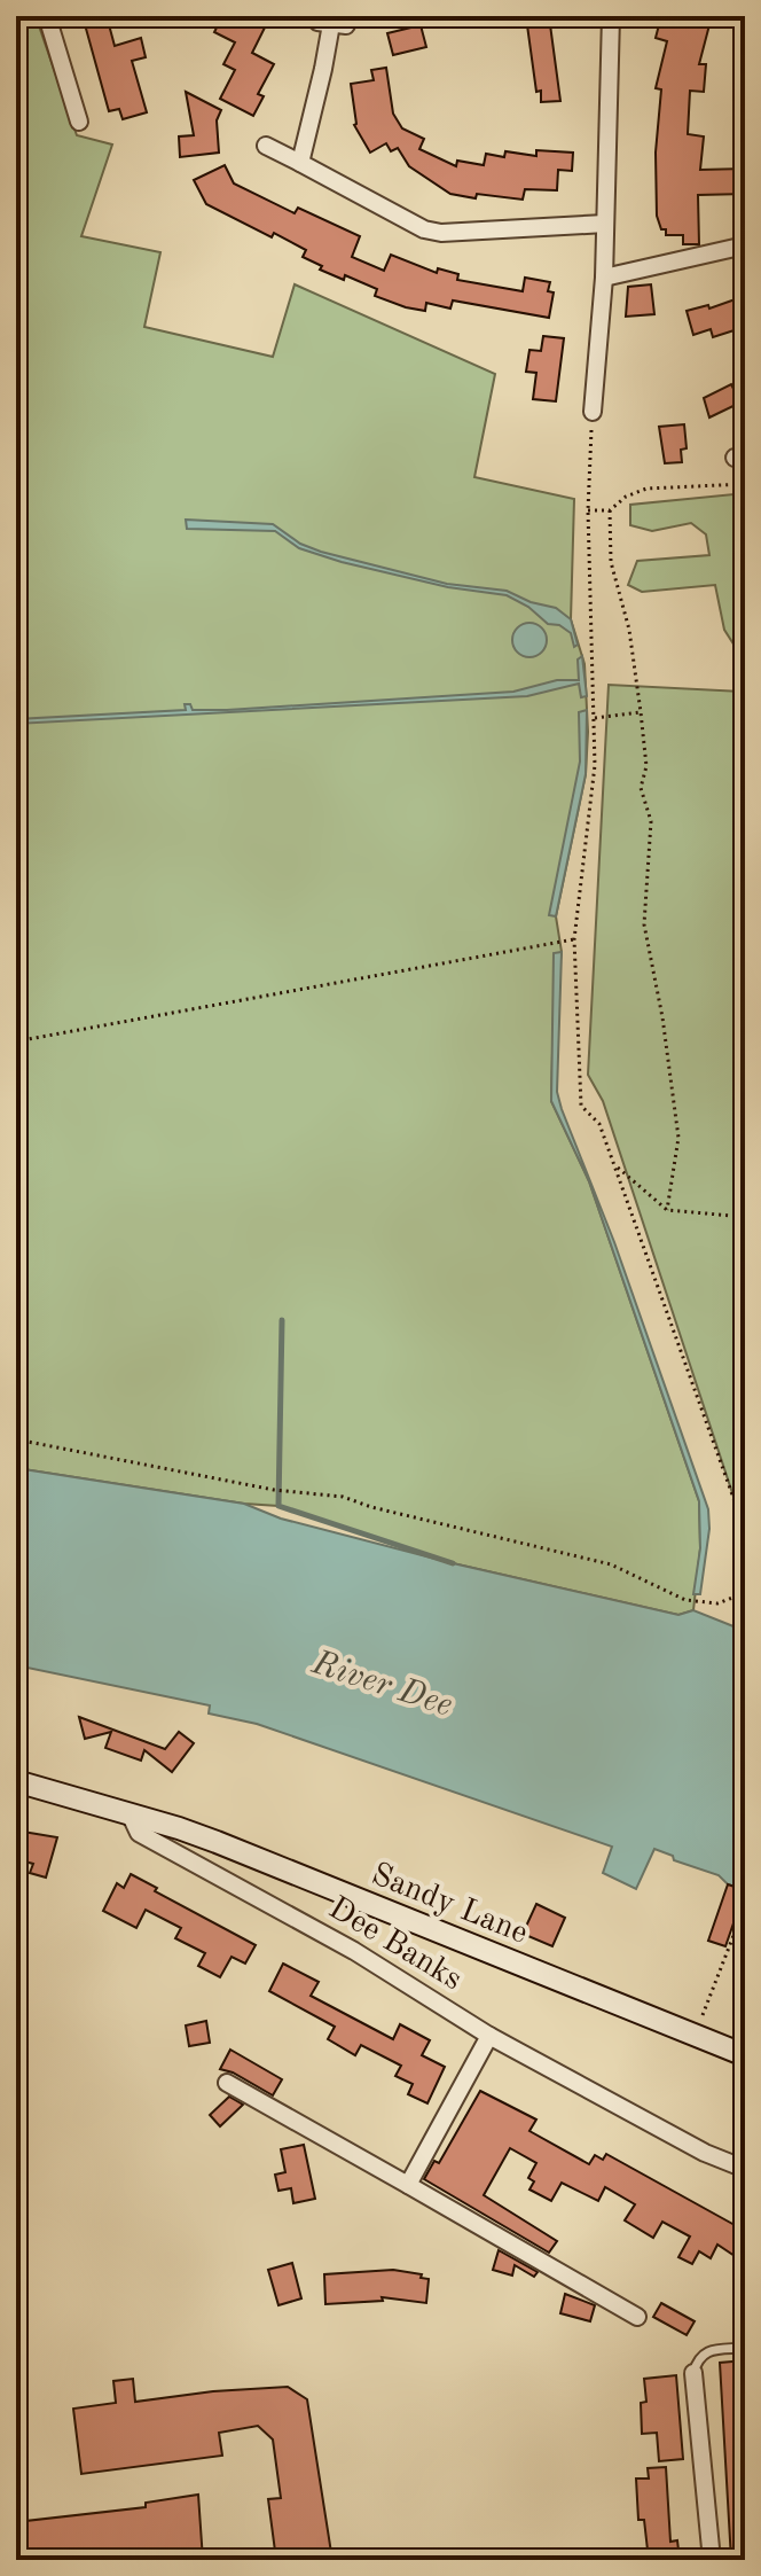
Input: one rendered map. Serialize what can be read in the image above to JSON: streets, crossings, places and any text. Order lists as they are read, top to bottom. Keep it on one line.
{"streets":{"main road":["Sandy Lane","Dee Banks"]},"crossings":[["Sandy Lane","Dee Banks"]],"water":["River Dee"]}
